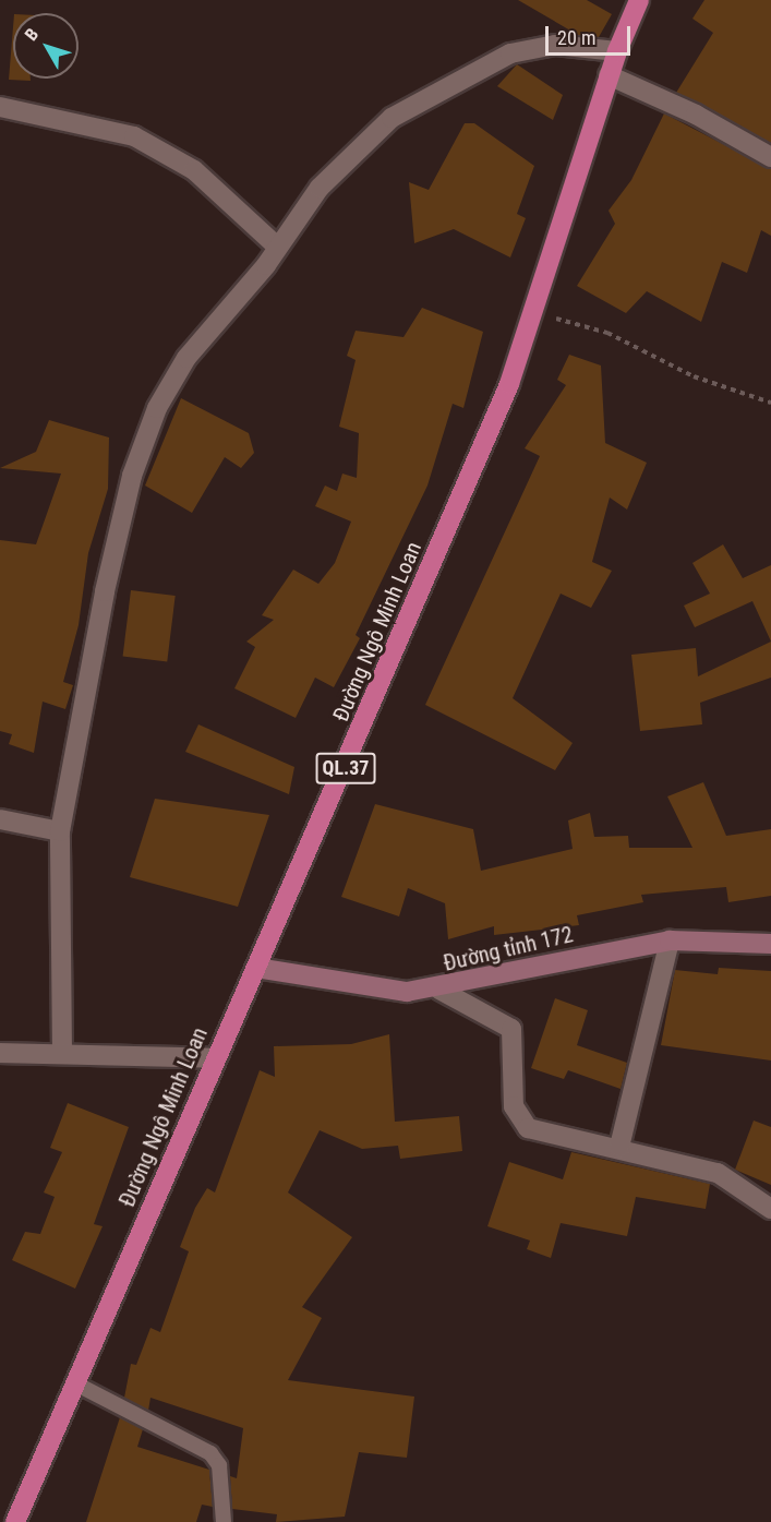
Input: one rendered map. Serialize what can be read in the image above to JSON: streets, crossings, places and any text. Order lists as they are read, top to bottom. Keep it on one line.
{"streets":{"highway":["Đường Ngô Minh Loan","QL.37"],"main road":["Đường tỉnh 172"]},"crossings":[["Đường Ngô Minh Loan","Đường tỉnh 172"]],"scale_bar":"20 m","north":"top left"}
